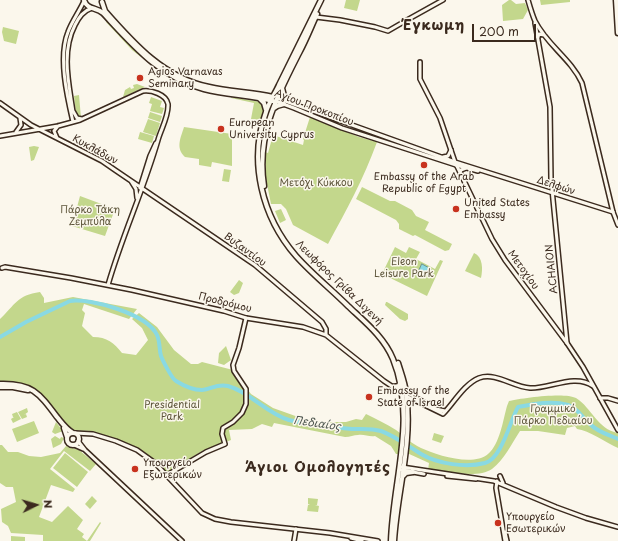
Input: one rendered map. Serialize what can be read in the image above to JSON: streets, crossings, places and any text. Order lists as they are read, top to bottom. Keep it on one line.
{"streets":{"main road":["Αγίου Προκοπίου","Κυκλάδων","Δελφών","Βυζαντίου","ACHAION","Μετοχίου","Λεωφόρος Γρίβα Διγενή","Προδρόμου"]},"crossings":[["Αγίου Προκοπίου","Δελφών"],["Αγίου Προκοπίου","Μετοχίου"],["Αγίου Προκοπίου","Λεωφόρος Γρίβα Διγενή"],["Κυκλάδων","Βυζαντίου"],["Δελφών","ACHAION"],["Δελφών","Μετοχίου"],["Βυζαντίου","Προδρόμου"],["ACHAION","Μετοχίου"],["Λεωφόρος Γρίβα Διγενή","Προδρόμου"]],"districts":["Έγκωμη","Άγιοι Ομολογητές"],"water":["Πεδιαίος"],"parks":["Μετόχι Κύκκου","Πάρκο Τάκη Ζεμπύλα","Eleon Leisure Park","Presidential Park","Γραμμικό Πάρκο Πεδιαίου"],"places":["Agios Varnavas Seminary","European University Cyprus","Embassy of the Arab Republic of Egypt","United States Embassy","Embassy of the State of Israel","Υπουργείο Εξωτερικών","Υπουργείο Εσωτερικών"],"scale_bar":"200 m","north":"right"}
